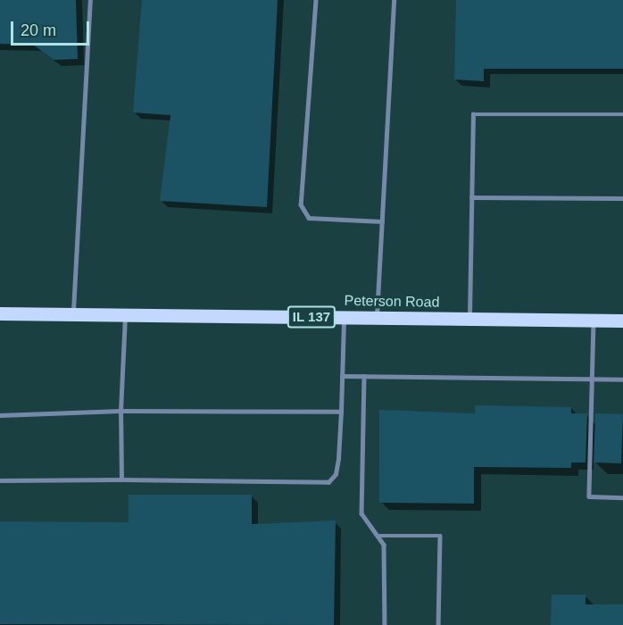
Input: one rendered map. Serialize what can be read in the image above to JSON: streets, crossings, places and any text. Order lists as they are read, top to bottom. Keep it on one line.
{"streets":{"main road":["Peterson Road","IL 137"]},"scale_bar":"20 m"}
